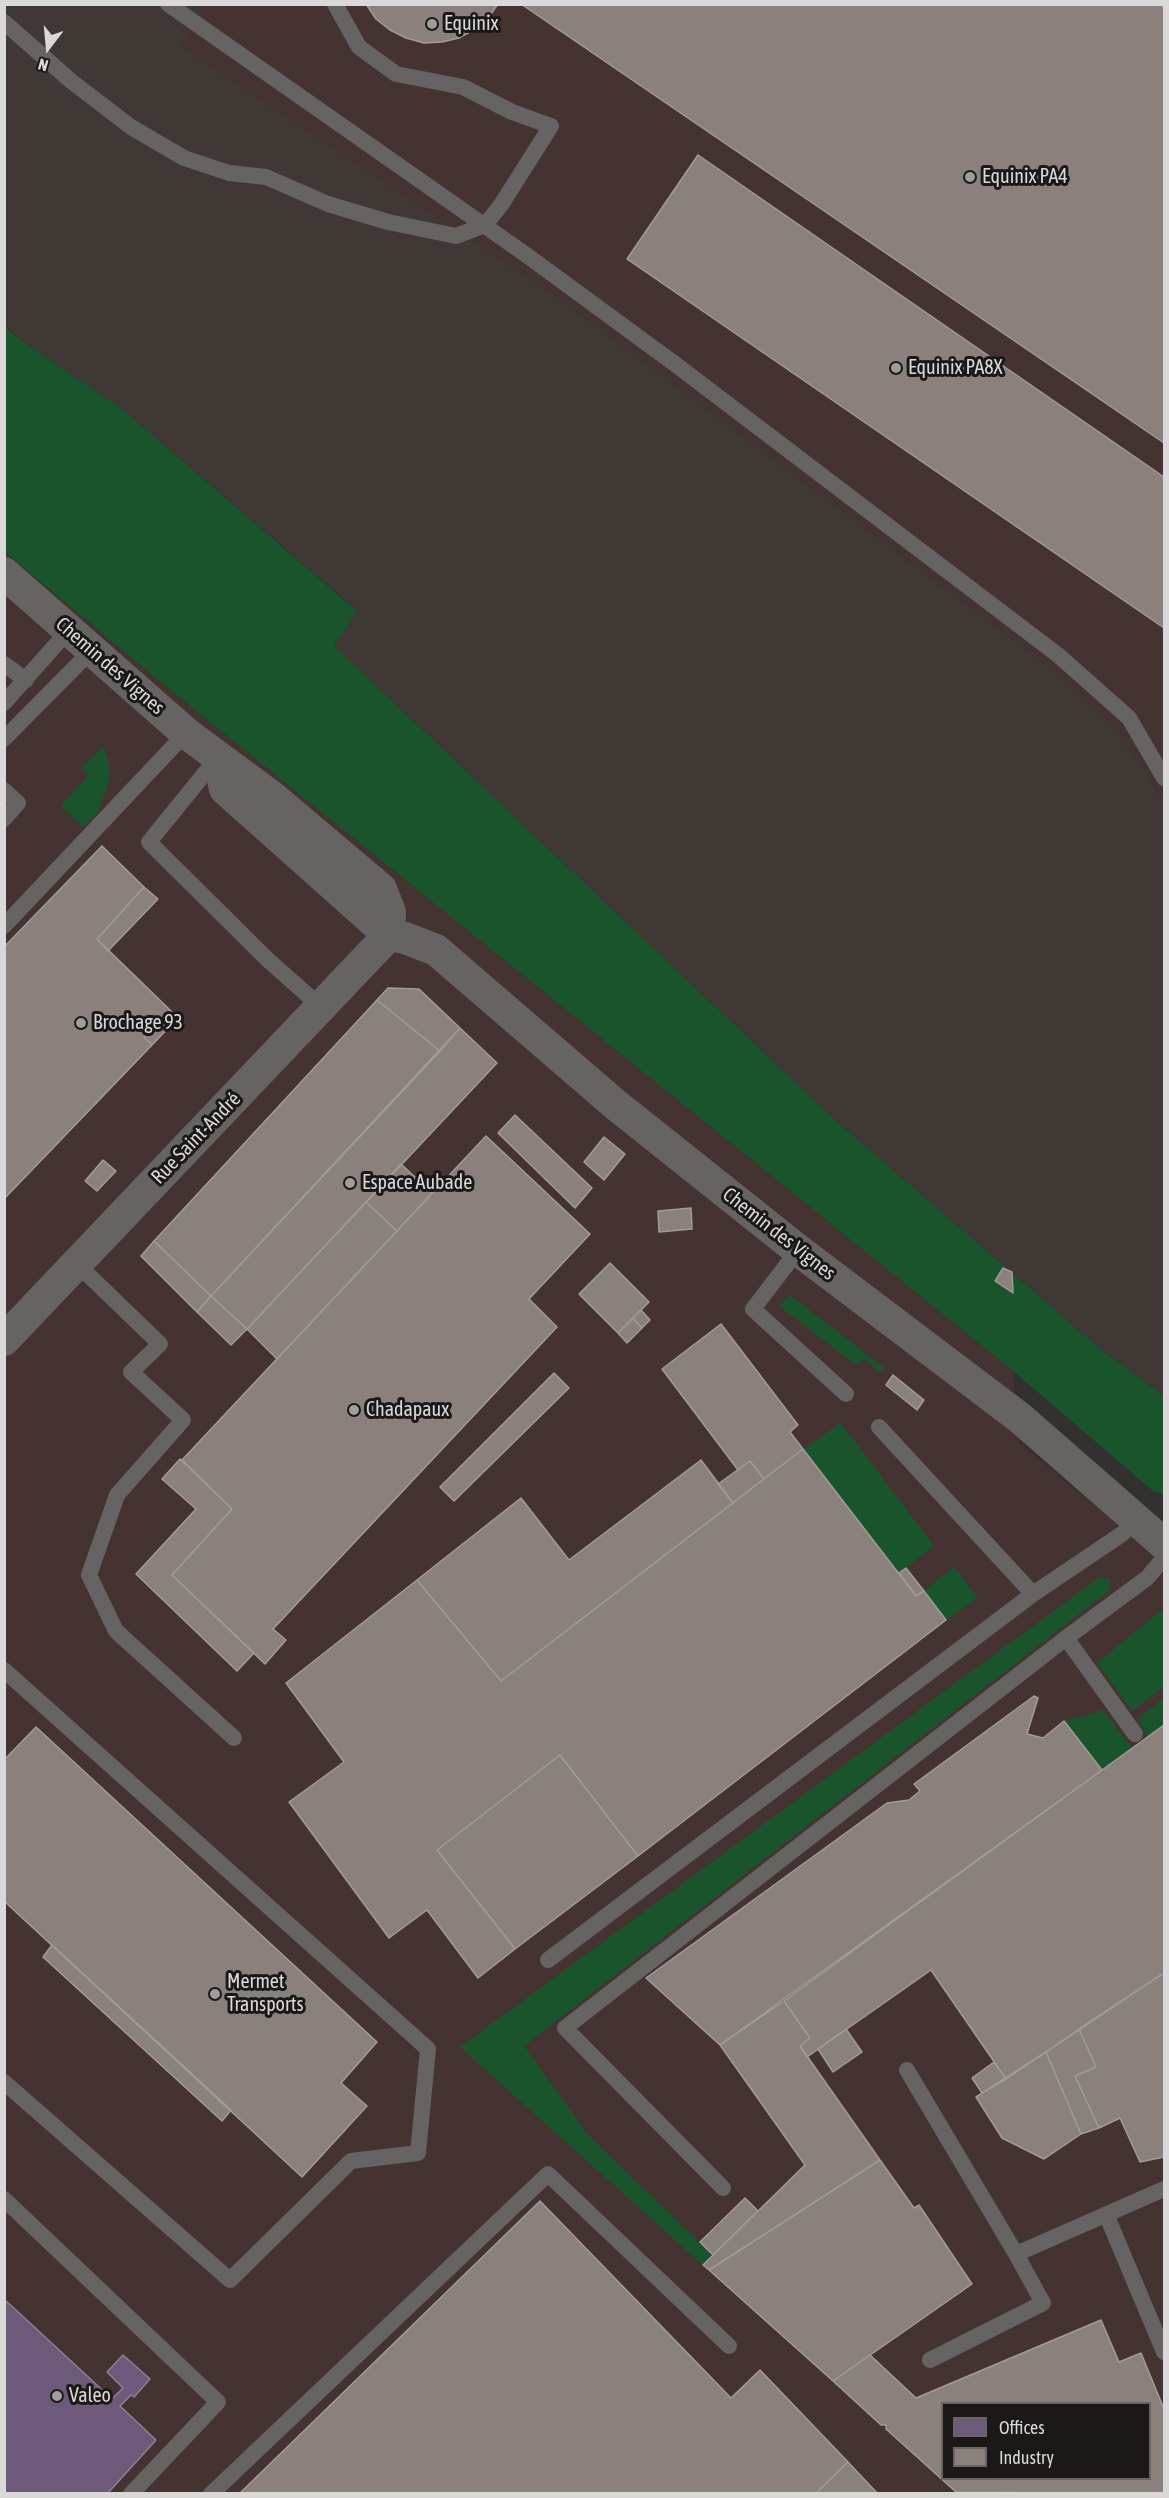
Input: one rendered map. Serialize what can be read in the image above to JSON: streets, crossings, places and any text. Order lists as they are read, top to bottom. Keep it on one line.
{"streets":{"street":["Chemin des Vignes","Rue Saint-André"]},"crossings":[["Chemin des Vignes","Rue Saint-André"]],"places":["Equinix","Equinix PA4","Equinix PA8X","Brochage 93","Espace Aubade","Chadapaux","Mermet Transports","Valeo"],"legend":["Offices","Industry"],"north":"bottom"}
